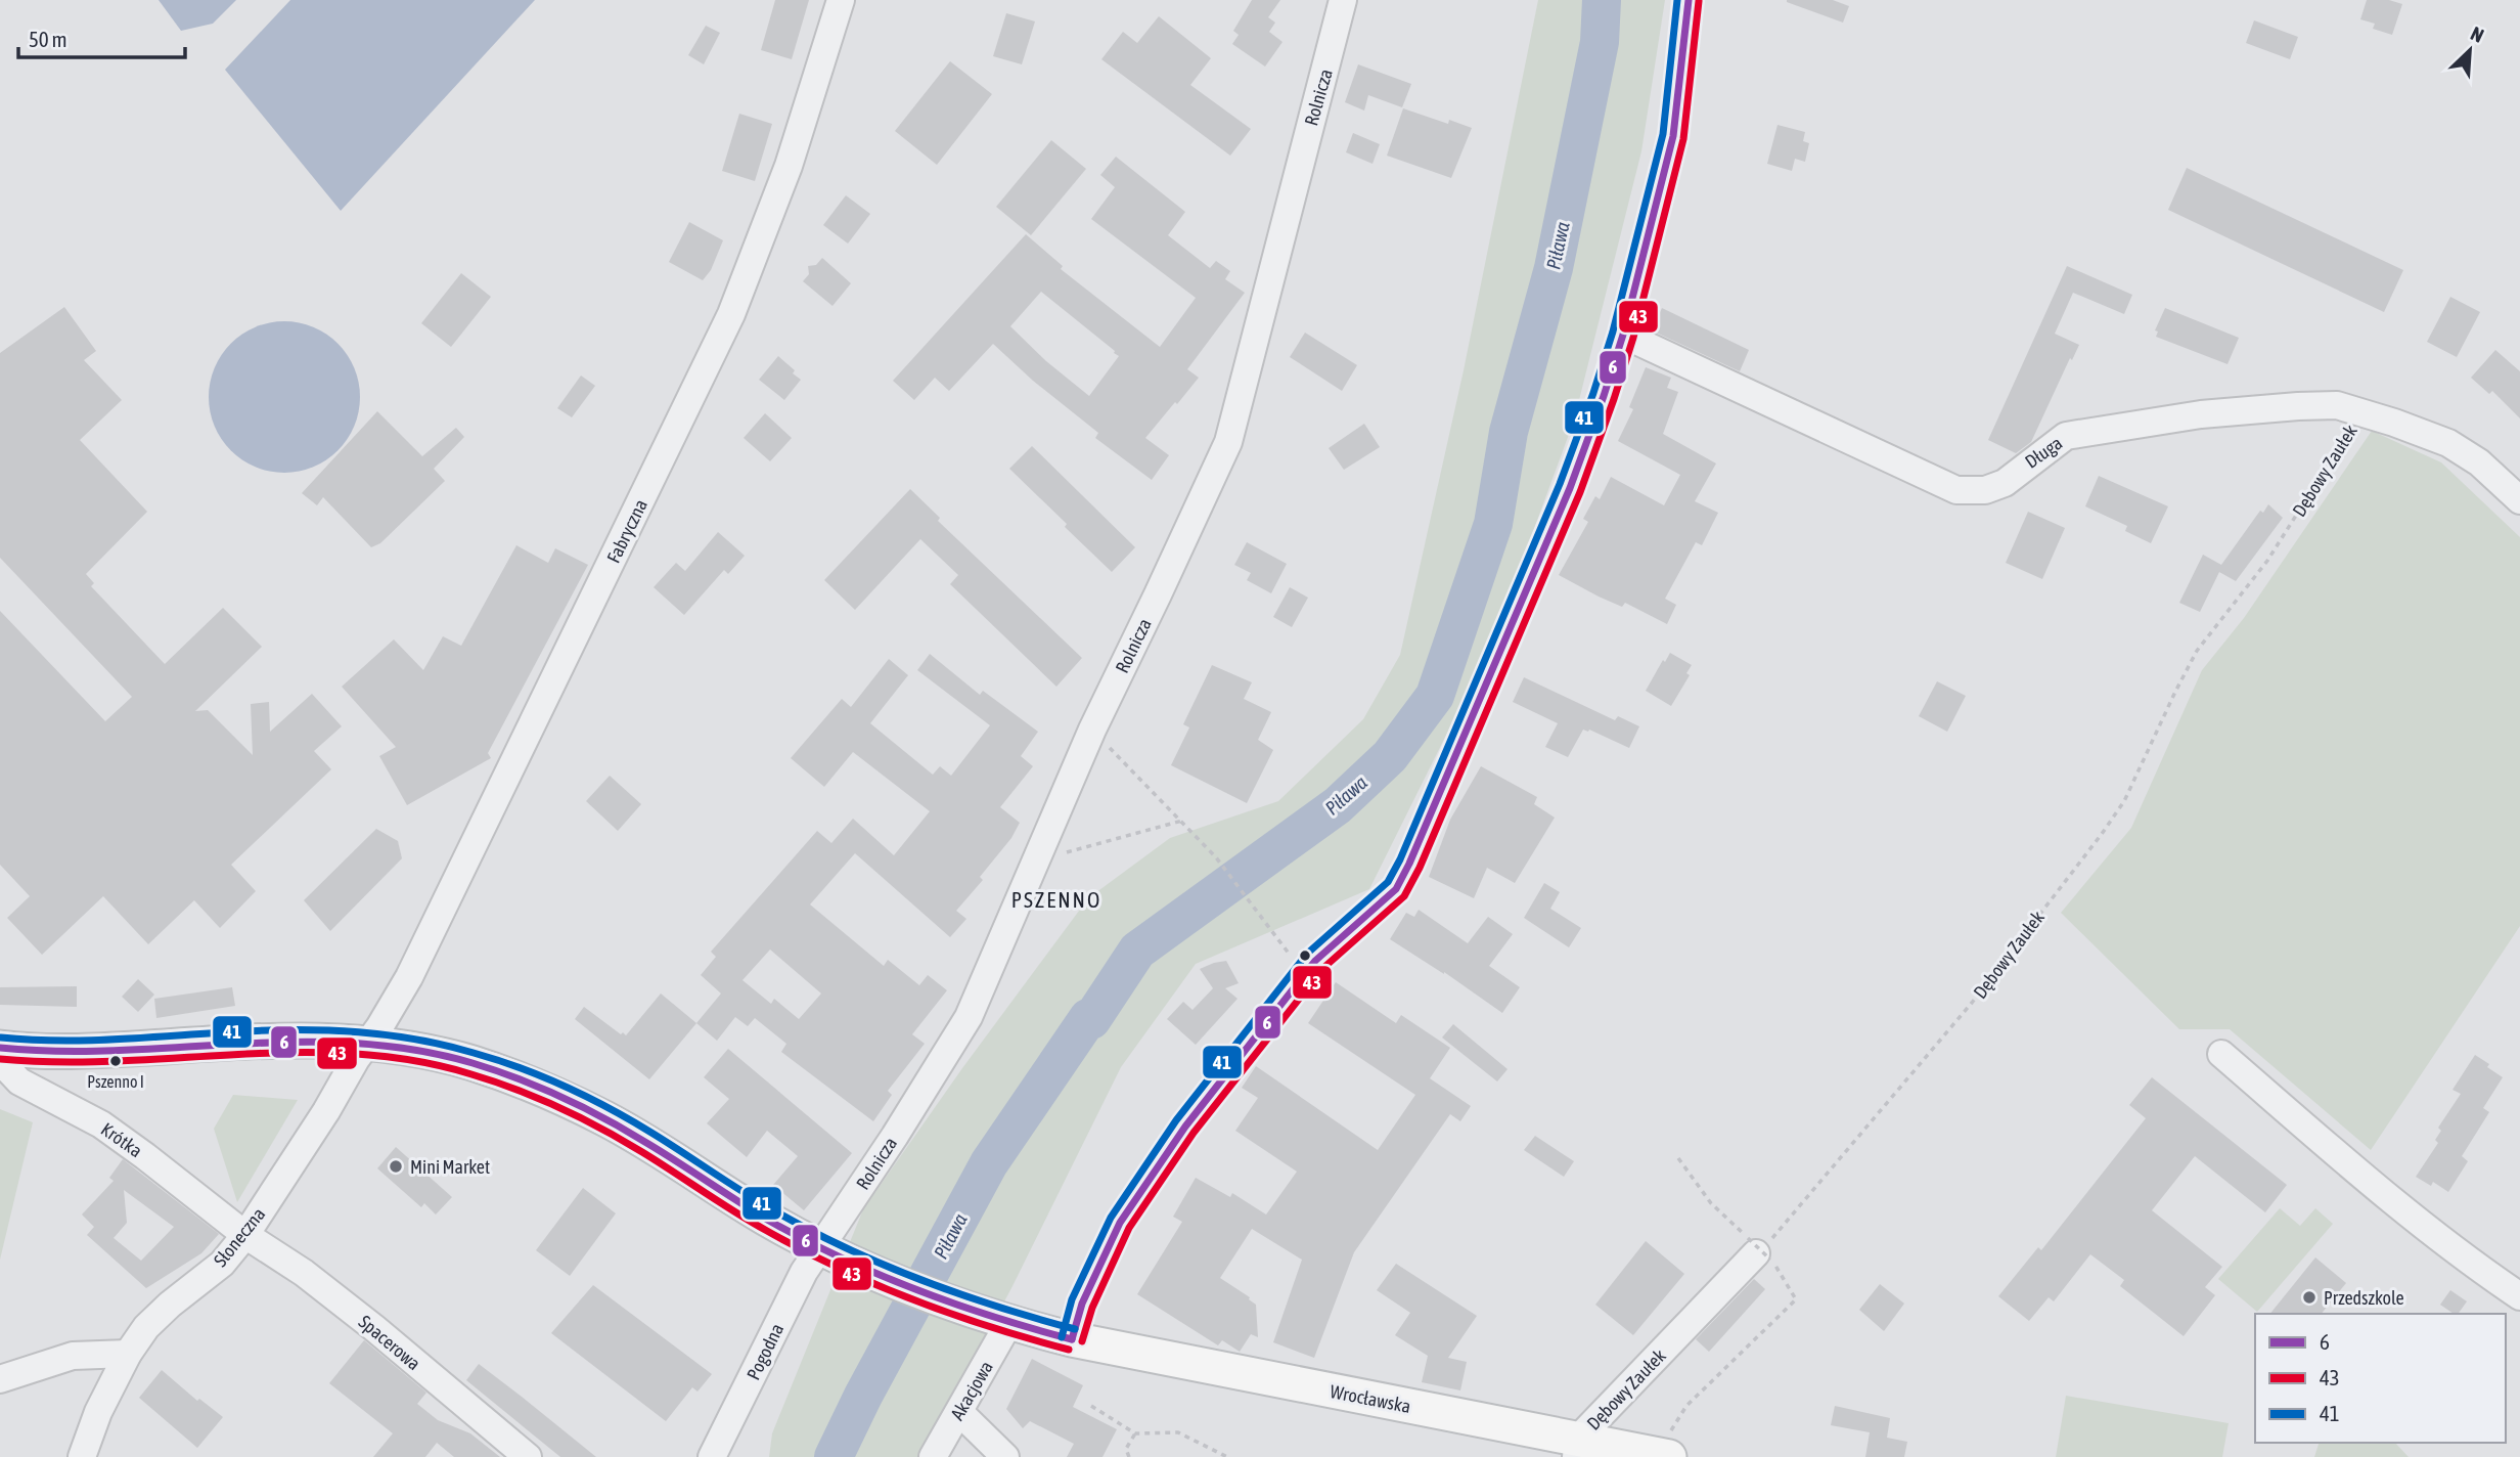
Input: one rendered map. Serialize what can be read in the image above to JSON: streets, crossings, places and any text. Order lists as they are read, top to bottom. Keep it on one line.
{"streets":{"main road":["Wrocławska"],"street":["Rolnicza","Długa","Dębowy Zaułek","Fabryczna","Krótka","Słoneczna","Spacerowa","Pogodna","Akacjowa"]},"crossings":[["Rolnicza","Pogodna"],["Rolnicza","Wrocławska"],["Długa","Dębowy Zaułek"],["Dębowy Zaułek","Wrocławska"],["Fabryczna","Słoneczna"],["Fabryczna","Wrocławska"],["Krótka","Słoneczna"],["Krótka","Spacerowa"],["Krótka","Wrocławska"],["Słoneczna","Spacerowa"],["Słoneczna","Wrocławska"],["Pogodna","Wrocławska"],["Akacjowa","Wrocławska"]],"districts":["PSZENNO"],"water":["Piława"],"places":["Pszenno I","Mini Market","Przedszkole"],"lines":["transit line 6","transit line 41","transit line 43"],"legend":["6","43","41"],"scale_bar":"50 m","north":"top right"}
